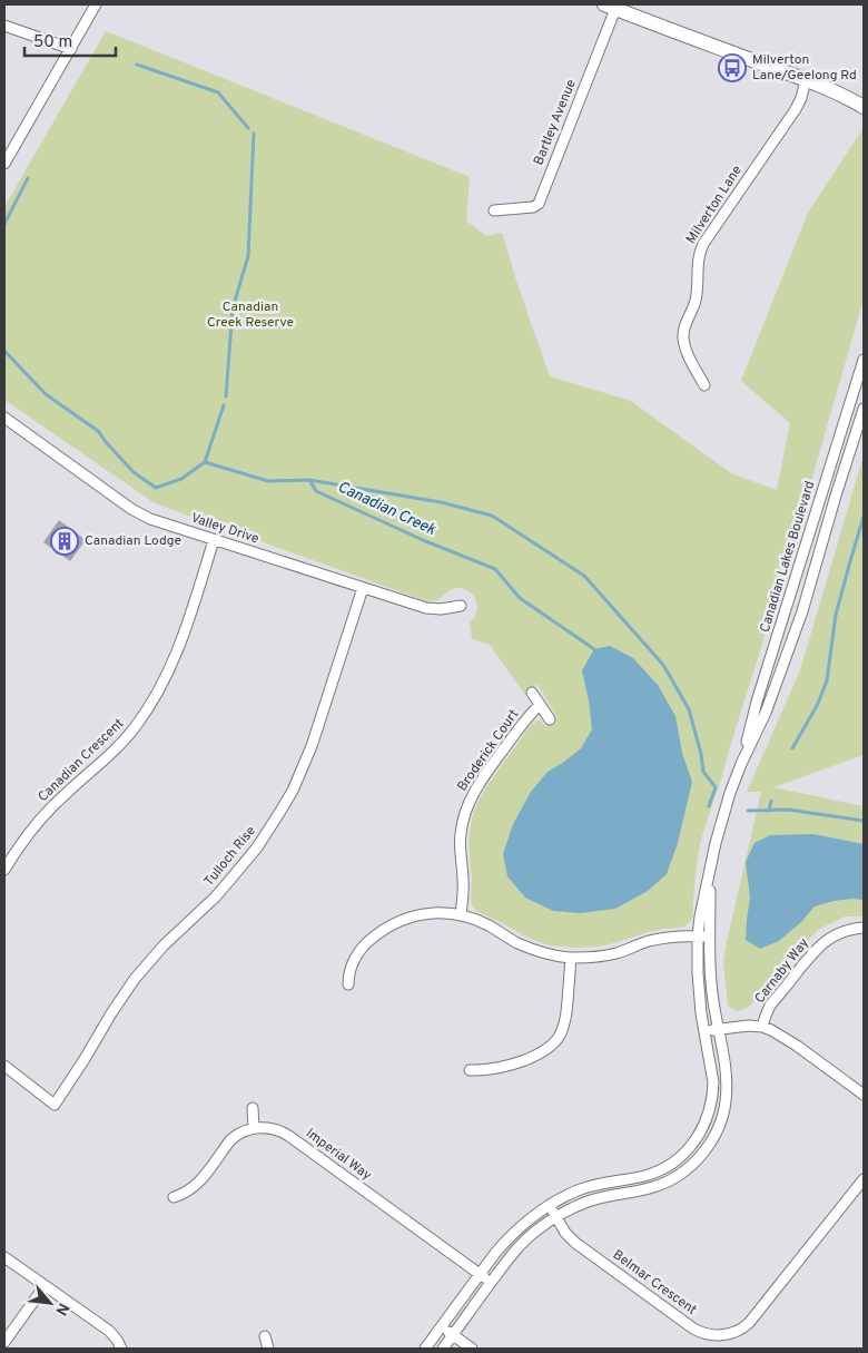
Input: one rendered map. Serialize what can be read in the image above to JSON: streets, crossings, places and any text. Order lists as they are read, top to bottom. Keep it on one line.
{"streets":{"street":["Bartley Avenue","Milverton Lane","Valley Drive","Canadian Lakes Boulevard","Broderick Court","Canadian Crescent","Tulloch Rise","Carnaby Way","Imperial Way","Belmar Crescent"]},"crossings":[["Valley Drive","Canadian Crescent"],["Valley Drive","Tulloch Rise"],["Canadian Lakes Boulevard","Imperial Way"],["Canadian Lakes Boulevard","Belmar Crescent"]],"water":["Canadian Creek"],"parks":["Canadian Creek Reserve"],"places":{"bus stop":["Milverton Lane/Geelong Rd"],"building":["Canadian Lodge"]},"scale_bar":"50 m","north":"bottom right"}
